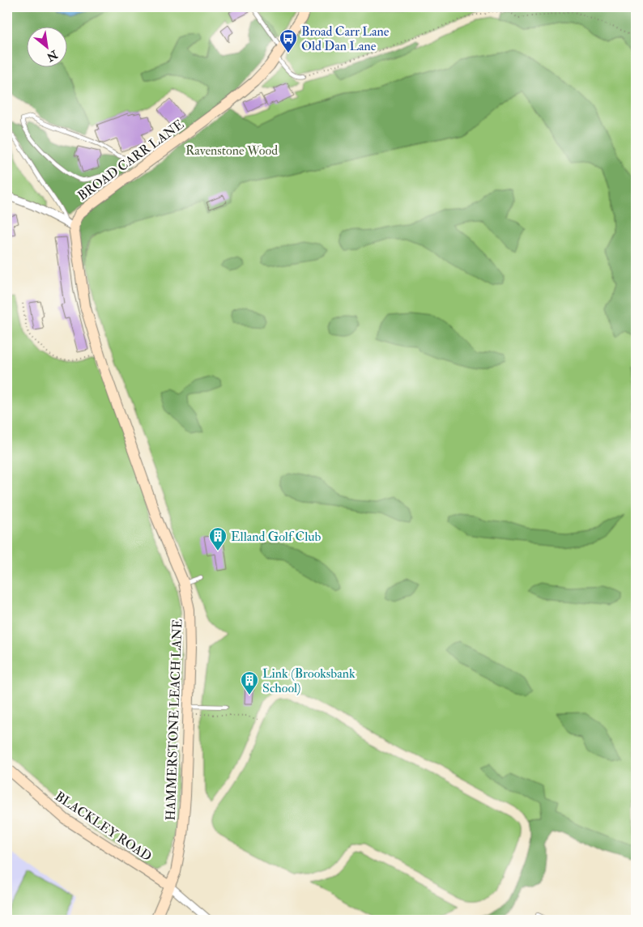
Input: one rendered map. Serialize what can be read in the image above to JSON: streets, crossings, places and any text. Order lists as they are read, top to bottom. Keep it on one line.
{"streets":{"street":["BROAD CARR LANE","HAMMERSTONE LEACH LANE","BLACKLEY ROAD"]},"crossings":[["HAMMERSTONE LEACH LANE","BLACKLEY ROAD"]],"parks":["Ravenstone Wood"],"places":{"bus stop":["Broad Carr Lane Old Dan Lane"],"building":["Elland Golf Club","Link (Brooksbank School)"]},"north":"bottom right"}
